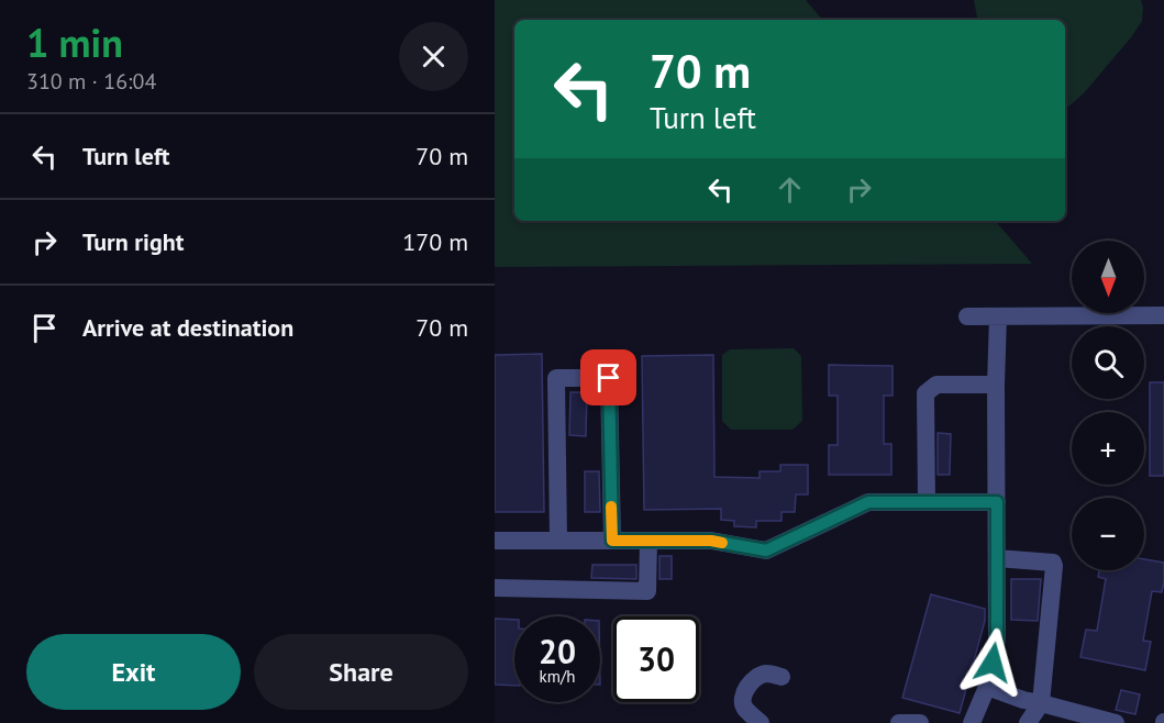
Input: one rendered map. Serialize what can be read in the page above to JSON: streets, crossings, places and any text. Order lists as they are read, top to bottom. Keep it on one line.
{"north":"bottom","page":{"heading":["1 min","310 m · 16:04"],"turn":["70 m","Turn left"],"list":[{"name":"Turn left","value":"70 m"},{"name":"Turn right","value":"170 m"},{"name":"Arrive at destination","value":"70 m"}],"map_buttons":["+","−"],"speed":"20 km/h","limit":"30","buttons":["Exit","Share"]}}
